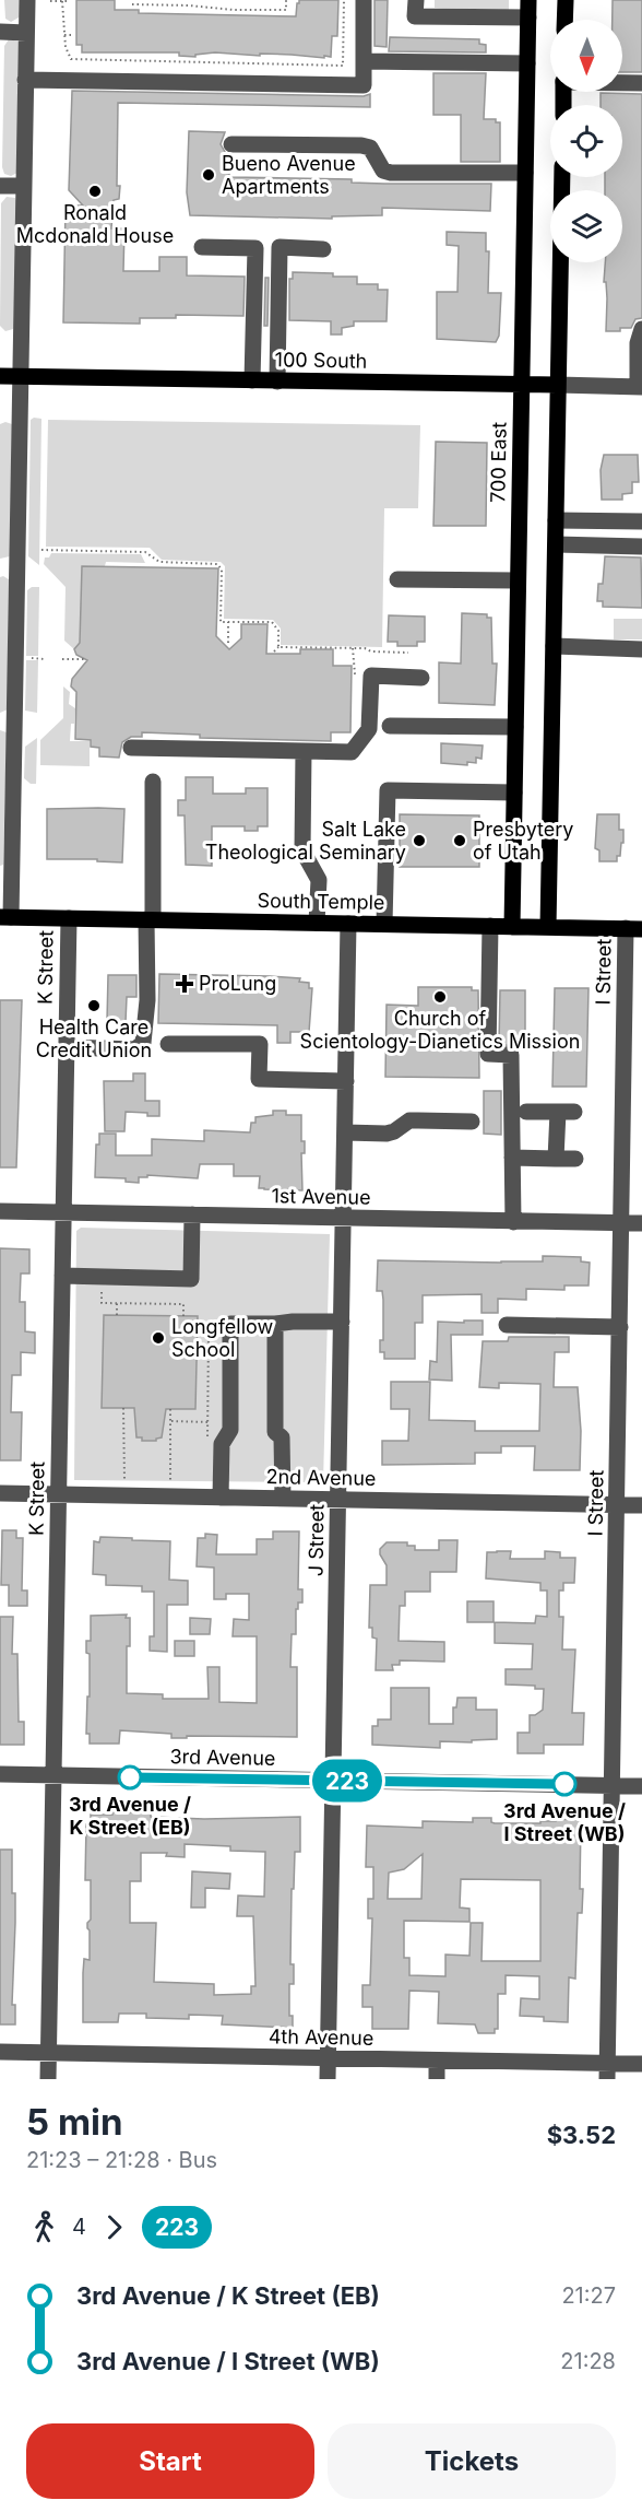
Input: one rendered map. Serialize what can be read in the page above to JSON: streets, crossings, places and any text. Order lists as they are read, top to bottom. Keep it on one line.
{"streets":{"main road":["100 South","700 East","South Temple"],"street":["K Street","I Street","1st Avenue","2nd Avenue","J Street","3rd Avenue","4th Avenue"]},"crossings":[["100 South","700 East"],["700 East","South Temple"],["South Temple","K Street"],["South Temple","I Street"],["South Temple","J Street"],["K Street","1st Avenue"],["K Street","2nd Avenue"],["K Street","3rd Avenue"],["K Street","4th Avenue"],["I Street","1st Avenue"],["I Street","2nd Avenue"],["I Street","3rd Avenue"],["I Street","4th Avenue"],["1st Avenue","J Street"],["2nd Avenue","J Street"],["J Street","3rd Avenue"],["J Street","4th Avenue"]],"places":{"other":["Bueno Avenue Apartments","Ronald Mcdonald House","Salt Lake Theological Seminary","Presbytery of Utah","Church of Scientology-Dianetics Mission","Health Care Credit Union","Longfellow School","3rd Avenue / K Street (EB)","3rd Avenue / I Street (WB)"],"health":["ProLung"]},"lines":["bus line 223"],"north":"bottom","page":{"on_map":"223","heading":["5 min","21:23 – 21:28 · Bus","$3.52"],"legs":["4","223"],"list":[{"name":"3rd Avenue / K Street (EB)","value":"21:27"},{"name":"3rd Avenue / I Street (WB)","value":"21:28"}],"buttons":["Start","Tickets"]}}
